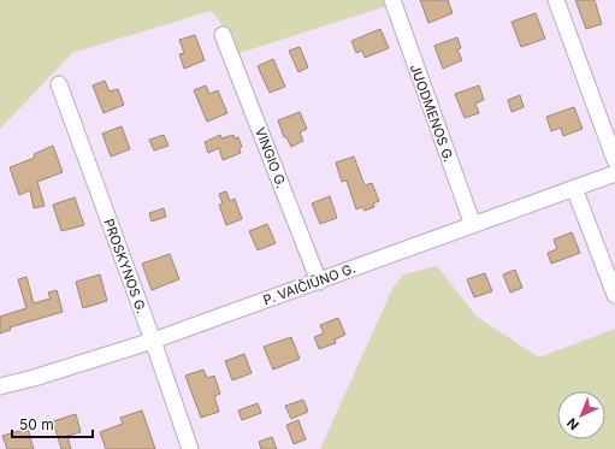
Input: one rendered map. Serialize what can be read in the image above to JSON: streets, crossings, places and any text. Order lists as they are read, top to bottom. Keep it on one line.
{"streets":{"street":["JUODMENOS G.","VINGIO G.","PROSKYNOS G.","P. VAIČIŪNO G."]},"crossings":[["JUODMENOS G.","P. VAIČIŪNO G."],["VINGIO G.","P. VAIČIŪNO G."],["PROSKYNOS G.","P. VAIČIŪNO G."]],"scale_bar":"50 m","north":"bottom left"}
